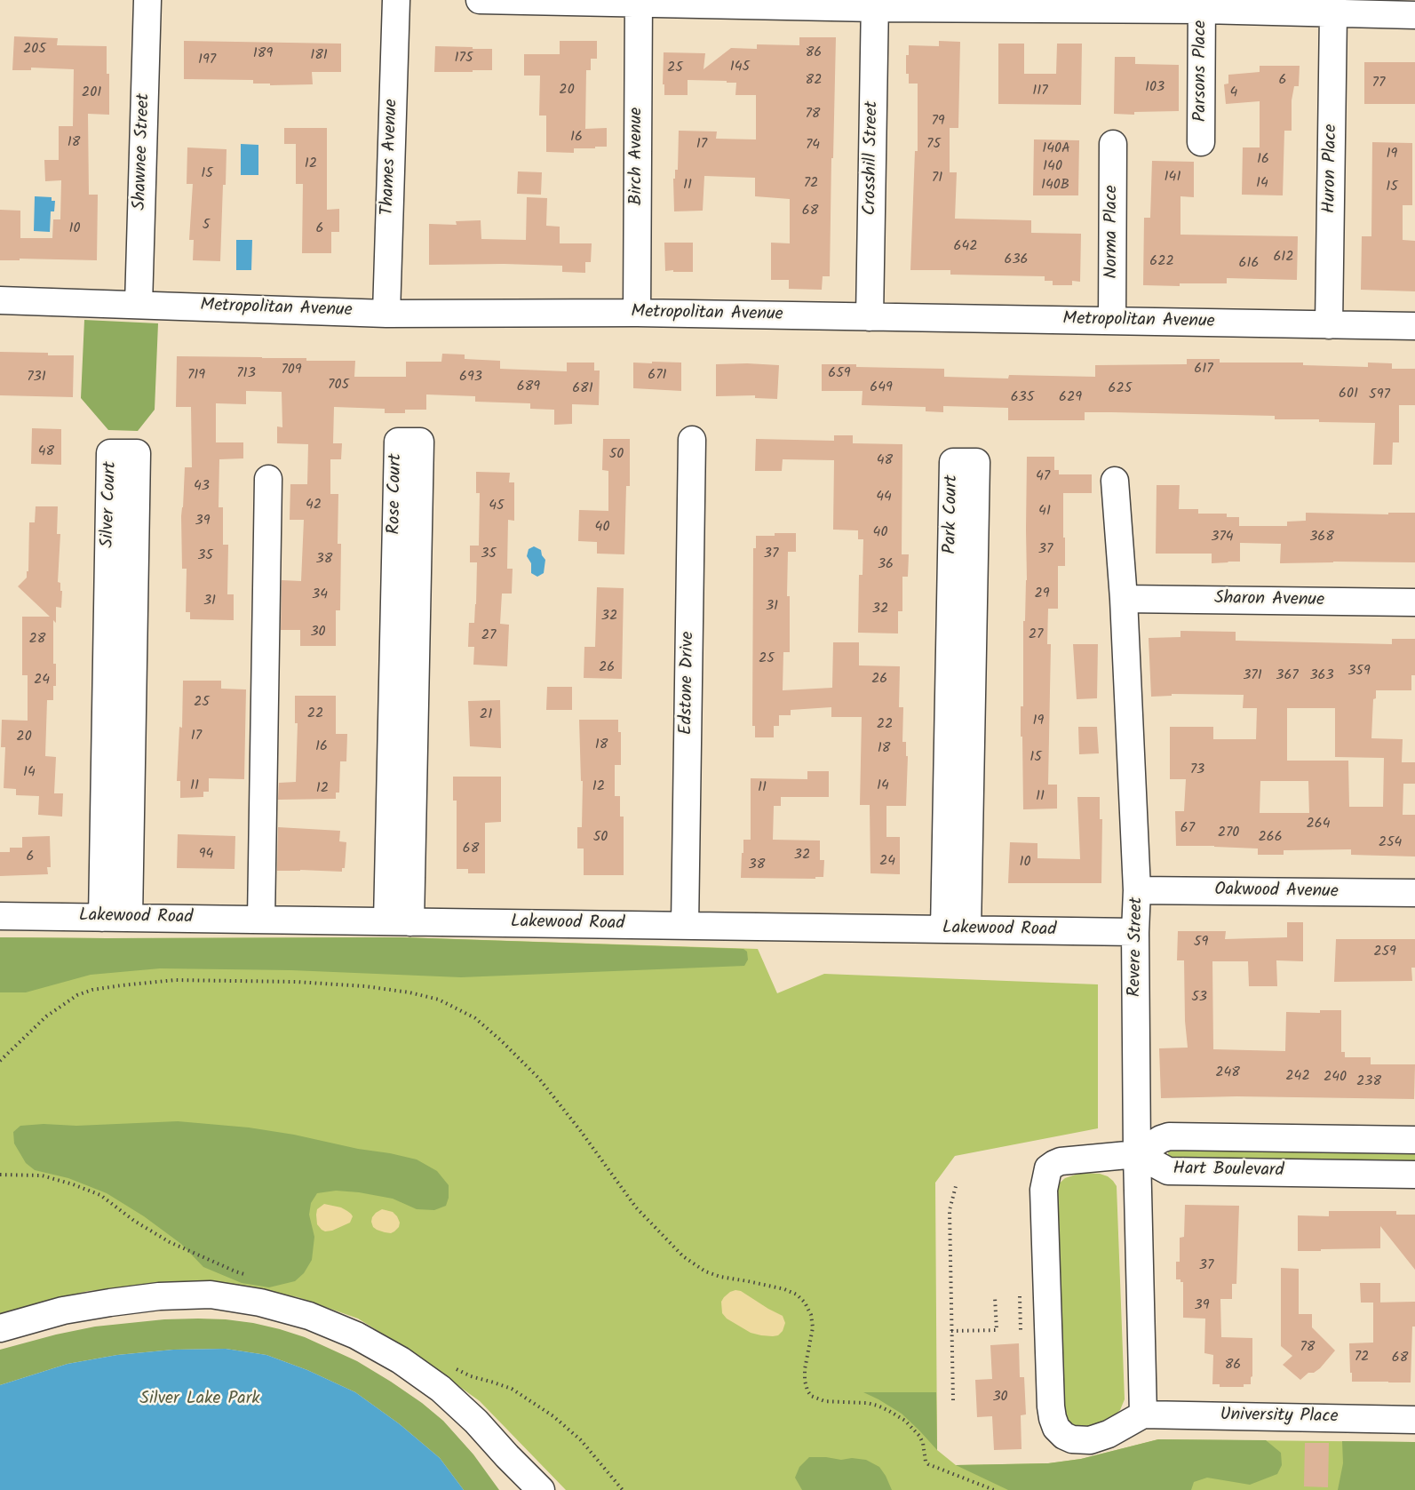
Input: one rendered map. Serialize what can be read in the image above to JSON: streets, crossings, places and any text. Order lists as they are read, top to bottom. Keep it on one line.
{"streets":{"street":["Parsons Place","Shawnee Street","Birch Avenue","Thames Avenue","Crosshill Street","Huron Place","Norma Place","Metropolitan Avenue","Rose Court","Silver Court","Park Court","Sharon Avenue","Edstone Drive","Oakwood Avenue","Lakewood Road","Revere Street","Hart Boulevard","University Place"]},"crossings":[["Shawnee Street","Metropolitan Avenue"],["Birch Avenue","Metropolitan Avenue"],["Thames Avenue","Metropolitan Avenue"],["Crosshill Street","Metropolitan Avenue"],["Huron Place","Metropolitan Avenue"],["Norma Place","Metropolitan Avenue"],["Rose Court","Lakewood Road"],["Silver Court","Lakewood Road"],["Park Court","Lakewood Road"],["Sharon Avenue","Revere Street"],["Edstone Drive","Lakewood Road"],["Oakwood Avenue","Revere Street"],["Lakewood Road","Revere Street"],["Revere Street","Hart Boulevard"],["Revere Street","University Place"]],"parks":["Silver Lake Park"],"house_numbers":["205","86","189","181","175","197","145","25","82","6","77","103","20","117","201","4","78","79","16","18","17","75","74","140A","19","16","12","140","15","141","71","72","14","11","140B","15","68","5","10","6","642","612","636","622","616","617","709","713","659","719","671","731","693","705","689","649","681","625","601","597","635","629","48","50","48","47","43","44","42","45","41","39","40","40","374","368","37","35","37","35","38","36","29","34","31","31","32","32","30","27","27","28","25","26","359","371","367","363","26","24","25","22","21","19","22","17","20","18","16","18","15","73","14","11","14","12","11","12","11","264","67","270","50","266","254","68","94","32","6","24","10","38","59","259","53","248","242","240","238","37","39","78","72","68","86","30"]}
